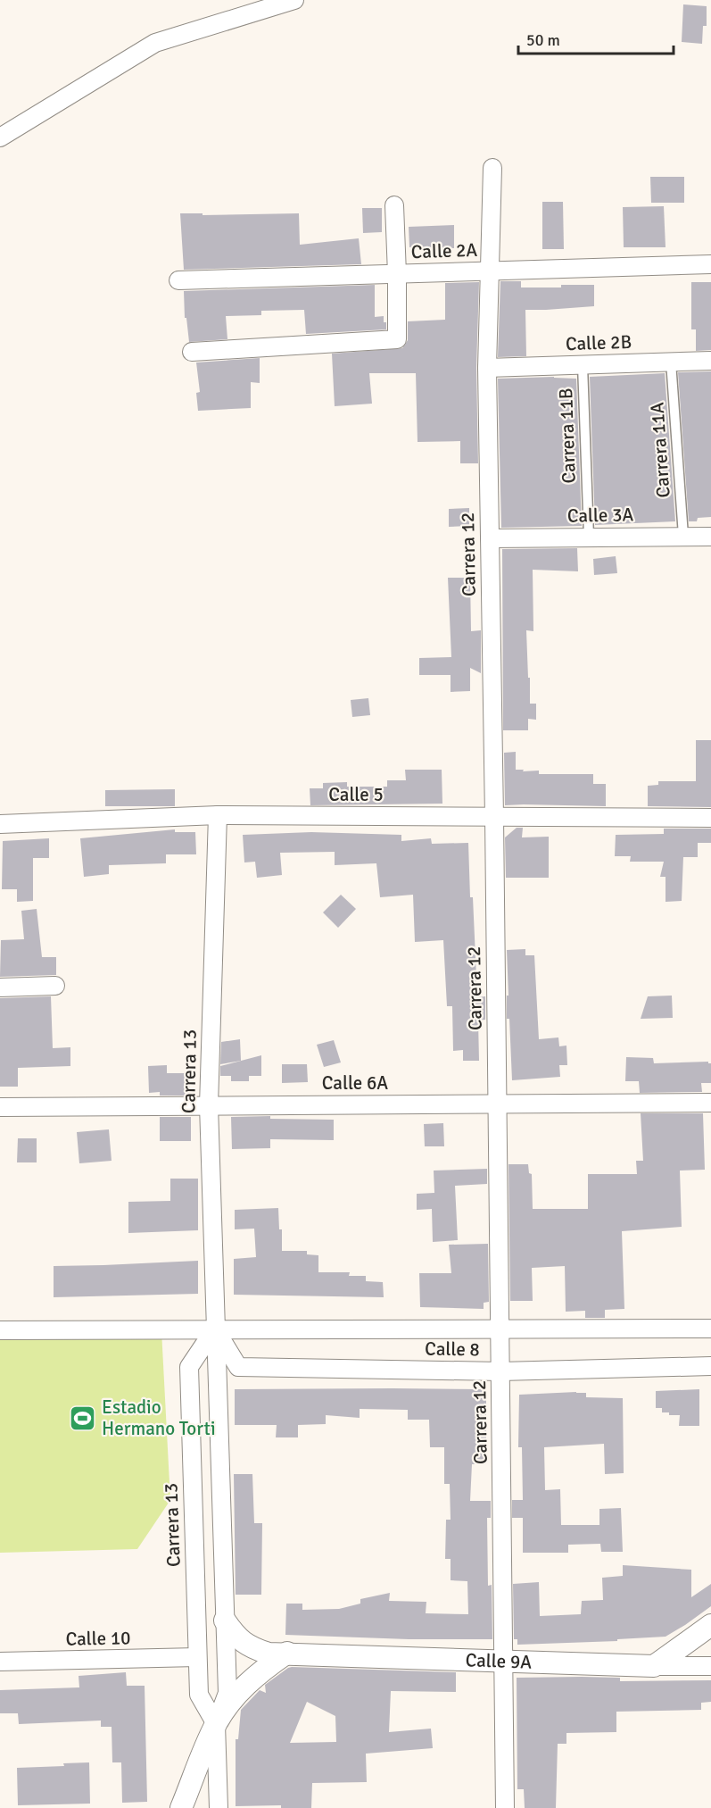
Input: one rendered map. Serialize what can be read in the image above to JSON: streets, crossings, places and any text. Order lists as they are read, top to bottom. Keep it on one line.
{"streets":{"street":["Calle 2A","Calle 2B","Calle 3A","Carrera 12","Calle 5","Carrera 13","Calle 6A","Calle 8","Calle 10","Calle 9A"],"lane":["Carrera 11B","Carrera 11A"]},"crossings":[["Calle 2A","Carrera 12"],["Calle 2B","Carrera 11B"],["Calle 2B","Carrera 11A"],["Calle 2B","Carrera 12"],["Carrera 11B","Calle 3A"],["Carrera 11A","Calle 3A"],["Calle 3A","Carrera 12"],["Carrera 12","Calle 5"],["Carrera 12","Calle 6A"],["Carrera 12","Calle 8"],["Carrera 12","Calle 9A"],["Calle 5","Carrera 13"],["Carrera 13","Calle 6A"],["Carrera 13","Calle 8"],["Carrera 13","Calle 10"],["Carrera 13","Calle 9A"]],"places":{"sports":["Estadio Hermano Torti"]},"scale_bar":"50 m"}
